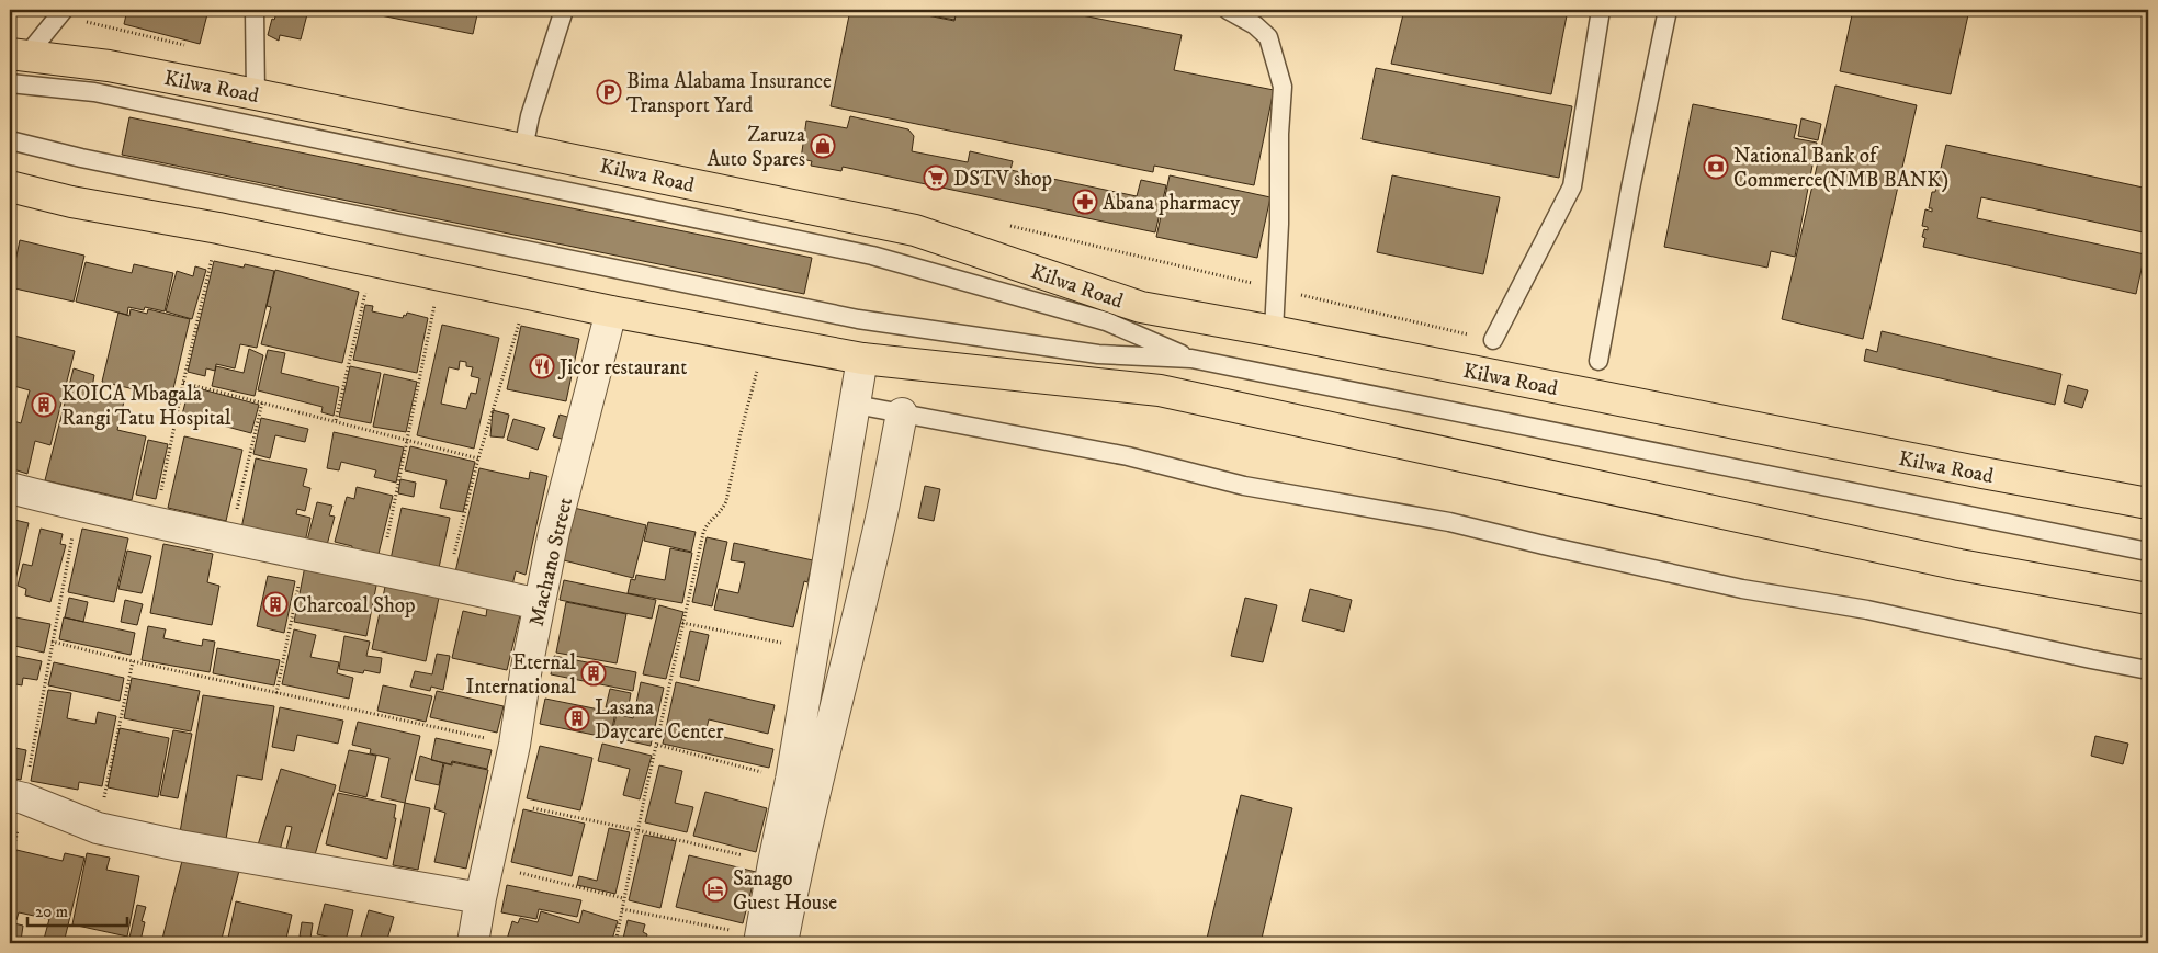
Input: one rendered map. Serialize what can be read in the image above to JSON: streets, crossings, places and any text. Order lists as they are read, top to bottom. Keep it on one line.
{"streets":{"highway":["Kilwa Road"],"street":["Machano Street"]},"places":{"parking":["Bima Alabama Insurance Transport Yard"],"shop":["Zaruza Auto Spares"],"bank":["National Bank of Commerce(NMB BANK)"],"supermarket":["DSTV shop"],"pharmacy":["Abana pharmacy"],"restaurant":["Jicor restaurant"],"building":["KOICA Mbagala Rangi Tatu Hospital","Charcoal Shop","Eternal International","Lasana Daycare Center"],"hotel":["Sanago Guest House"]},"scale_bar":"20 m"}
